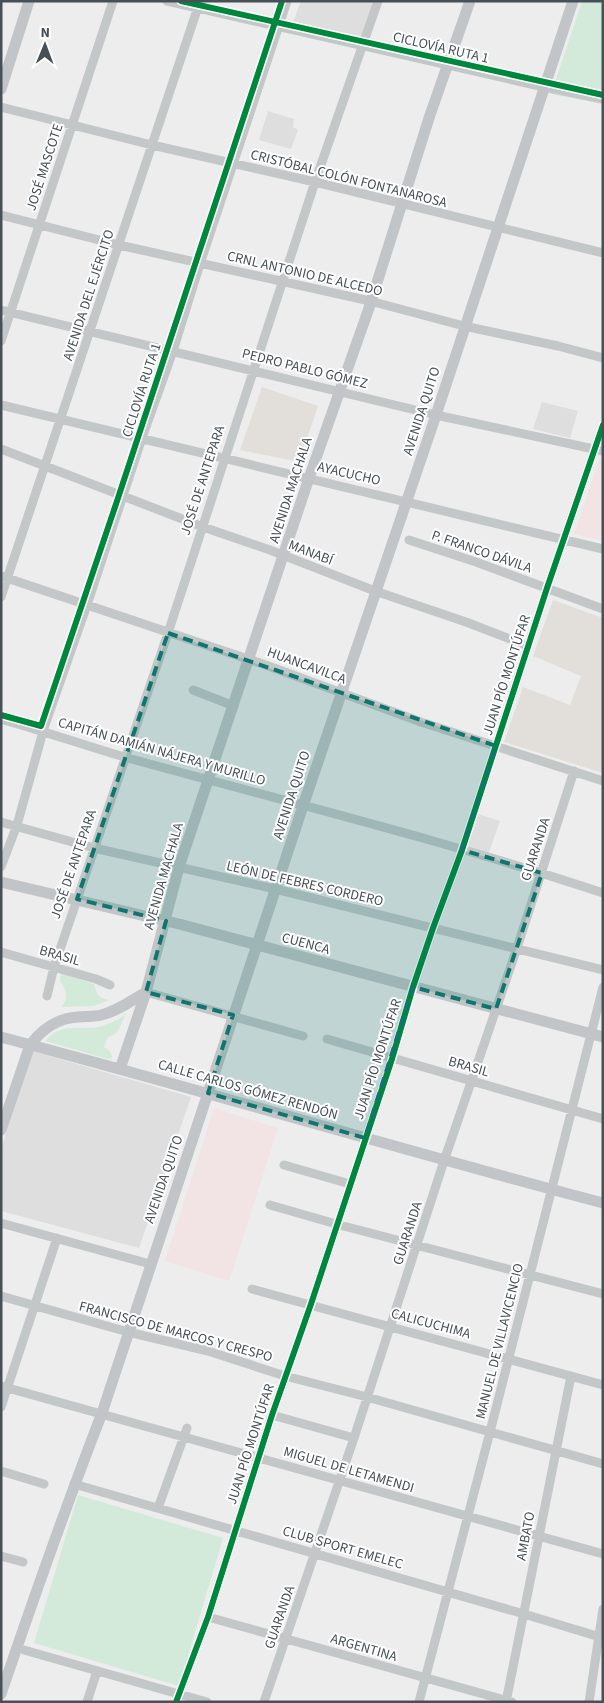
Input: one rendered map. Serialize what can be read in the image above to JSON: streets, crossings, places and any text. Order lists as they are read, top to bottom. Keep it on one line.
{"streets":{"main road":["AVENIDA QUITO","AVENIDA MACHALA","CUENCA","CALLE CARLOS GÓMEZ RENDÓN"],"street":["JOSÉ MASCOTE","CRISTÓBAL COLÓN FONTANAROSA","CRNL ANTONIO DE ALCEDO","AVENIDA DEL EJÉRCITO","PEDRO PABLO GÓMEZ","AYACUCHO","JOSÉ DE ANTEPARA","P. FRANCO DÁVILA","MANABÍ","HUANCAVILCA","JUAN PÍO MONTÚFAR","CAPITÁN DAMIÁN NÁJERA Y MURILLO","GUARANDA","LEÓN DE FEBRES CORDERO","BRASIL","CALICUCHIMA","FRANCISCO DE MARCOS Y CRESPO","MANUEL DE VILLAVICENCIO","MIGUEL DE LETAMENDI","AMBATO","CLUB SPORT EMELEC","ARGENTINA"],"cycle path":["CICLOVÍA RUTA 1"]},"crossings":[["JOSÉ MASCOTE","CRISTÓBAL COLÓN FONTANAROSA"],["JOSÉ MASCOTE","CRNL ANTONIO DE ALCEDO"],["JOSÉ MASCOTE","PEDRO PABLO GÓMEZ"],["CRISTÓBAL COLÓN FONTANAROSA","AVENIDA DEL EJÉRCITO"],["CRISTÓBAL COLÓN FONTANAROSA","AVENIDA QUITO"],["CRISTÓBAL COLÓN FONTANAROSA","JOSÉ DE ANTEPARA"],["CRISTÓBAL COLÓN FONTANAROSA","AVENIDA MACHALA"],["CRNL ANTONIO DE ALCEDO","AVENIDA DEL EJÉRCITO"],["CRNL ANTONIO DE ALCEDO","AVENIDA QUITO"],["CRNL ANTONIO DE ALCEDO","JOSÉ DE ANTEPARA"],["CRNL ANTONIO DE ALCEDO","AVENIDA MACHALA"],["AVENIDA DEL EJÉRCITO","PEDRO PABLO GÓMEZ"],["AVENIDA DEL EJÉRCITO","AYACUCHO"],["AVENIDA DEL EJÉRCITO","MANABÍ"],["AVENIDA DEL EJÉRCITO","HUANCAVILCA"],["PEDRO PABLO GÓMEZ","AVENIDA QUITO"],["PEDRO PABLO GÓMEZ","JOSÉ DE ANTEPARA"],["PEDRO PABLO GÓMEZ","AVENIDA MACHALA"],["PEDRO PABLO GÓMEZ","JUAN PÍO MONTÚFAR"],["AVENIDA QUITO","AYACUCHO"],["AVENIDA QUITO","MANABÍ"],["AVENIDA QUITO","HUANCAVILCA"],["AVENIDA QUITO","CAPITÁN DAMIÁN NÁJERA Y MURILLO"],["AVENIDA QUITO","LEÓN DE FEBRES CORDERO"],["AVENIDA QUITO","CUENCA"],["AVENIDA QUITO","CALLE CARLOS GÓMEZ RENDÓN"],["AVENIDA QUITO","FRANCISCO DE MARCOS Y CRESPO"],["AVENIDA QUITO","MIGUEL DE LETAMENDI"],["AVENIDA QUITO","CLUB SPORT EMELEC"],["AYACUCHO","JOSÉ DE ANTEPARA"],["AYACUCHO","AVENIDA MACHALA"],["AYACUCHO","JUAN PÍO MONTÚFAR"],["JOSÉ DE ANTEPARA","MANABÍ"],["JOSÉ DE ANTEPARA","HUANCAVILCA"],["JOSÉ DE ANTEPARA","CAPITÁN DAMIÁN NÁJERA Y MURILLO"],["JOSÉ DE ANTEPARA","LEÓN DE FEBRES CORDERO"],["JOSÉ DE ANTEPARA","CUENCA"],["JOSÉ DE ANTEPARA","BRASIL"],["AVENIDA MACHALA","MANABÍ"],["AVENIDA MACHALA","HUANCAVILCA"],["AVENIDA MACHALA","CAPITÁN DAMIÁN NÁJERA Y MURILLO"],["AVENIDA MACHALA","LEÓN DE FEBRES CORDERO"],["AVENIDA MACHALA","CUENCA"],["AVENIDA MACHALA","CALLE CARLOS GÓMEZ RENDÓN"],["P. FRANCO DÁVILA","JUAN PÍO MONTÚFAR"],["MANABÍ","JUAN PÍO MONTÚFAR"],["HUANCAVILCA","JUAN PÍO MONTÚFAR"],["HUANCAVILCA","GUARANDA"],["JUAN PÍO MONTÚFAR","CAPITÁN DAMIÁN NÁJERA Y MURILLO"],["JUAN PÍO MONTÚFAR","LEÓN DE FEBRES CORDERO"],["JUAN PÍO MONTÚFAR","CUENCA"],["JUAN PÍO MONTÚFAR","BRASIL"],["JUAN PÍO MONTÚFAR","CALLE CARLOS GÓMEZ RENDÓN"],["JUAN PÍO MONTÚFAR","CALICUCHIMA"],["JUAN PÍO MONTÚFAR","FRANCISCO DE MARCOS Y CRESPO"],["JUAN PÍO MONTÚFAR","MIGUEL DE LETAMENDI"],["JUAN PÍO MONTÚFAR","CLUB SPORT EMELEC"],["JUAN PÍO MONTÚFAR","ARGENTINA"],["CAPITÁN DAMIÁN NÁJERA Y MURILLO","GUARANDA"],["GUARANDA","LEÓN DE FEBRES CORDERO"],["GUARANDA","CUENCA"],["GUARANDA","BRASIL"],["GUARANDA","CALLE CARLOS GÓMEZ RENDÓN"],["GUARANDA","CALICUCHIMA"],["GUARANDA","FRANCISCO DE MARCOS Y CRESPO"],["GUARANDA","MIGUEL DE LETAMENDI"],["GUARANDA","CLUB SPORT EMELEC"],["GUARANDA","ARGENTINA"],["CUENCA","MANUEL DE VILLAVICENCIO"],["BRASIL","MANUEL DE VILLAVICENCIO"],["CALLE CARLOS GÓMEZ RENDÓN","MANUEL DE VILLAVICENCIO"],["CALICUCHIMA","MANUEL DE VILLAVICENCIO"],["CALICUCHIMA","AMBATO"],["FRANCISCO DE MARCOS Y CRESPO","MANUEL DE VILLAVICENCIO"],["FRANCISCO DE MARCOS Y CRESPO","AMBATO"],["MANUEL DE VILLAVICENCIO","MIGUEL DE LETAMENDI"],["MANUEL DE VILLAVICENCIO","CLUB SPORT EMELEC"],["MANUEL DE VILLAVICENCIO","ARGENTINA"],["MIGUEL DE LETAMENDI","AMBATO"],["AMBATO","CLUB SPORT EMELEC"],["AMBATO","ARGENTINA"]],"north":"top"}
